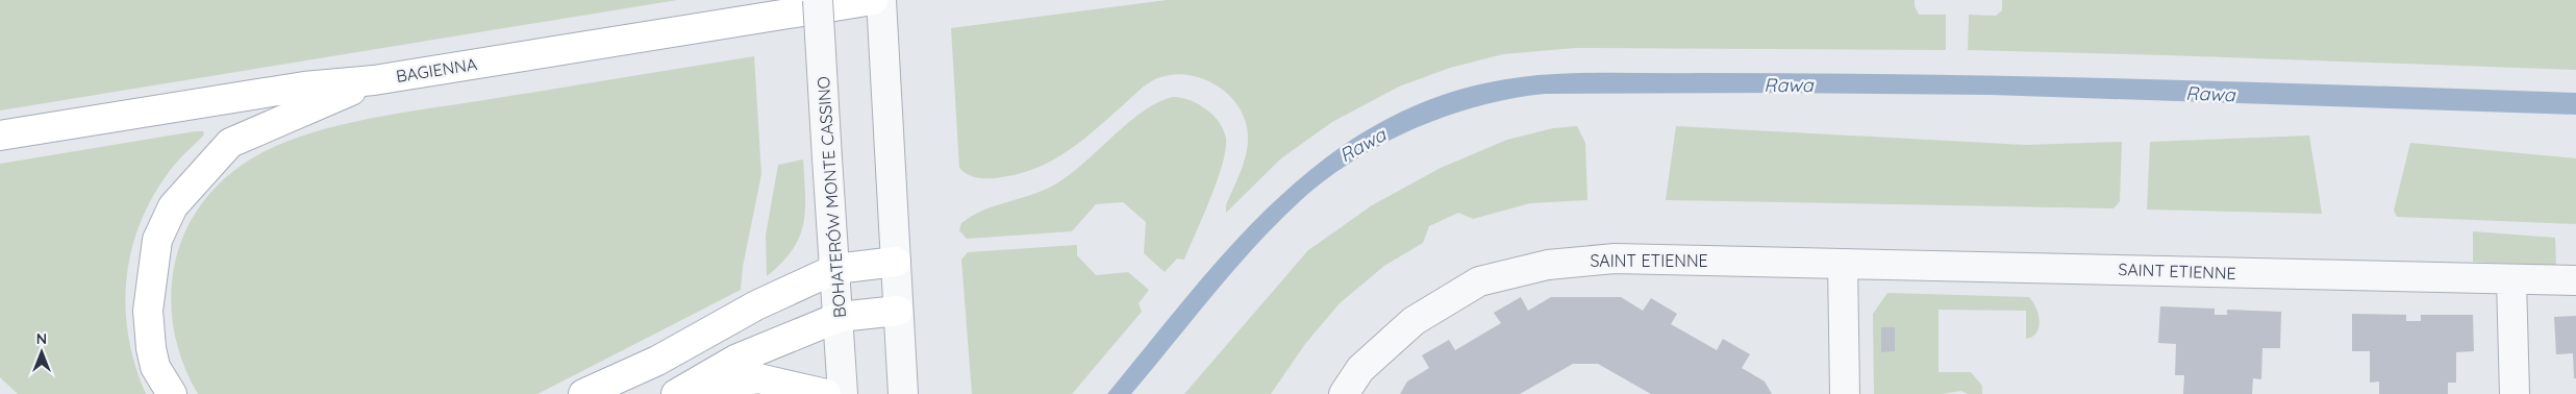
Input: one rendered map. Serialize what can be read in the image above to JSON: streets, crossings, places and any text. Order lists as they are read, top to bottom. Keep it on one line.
{"streets":{"main road":["BAGIENNA"],"street":["BOHATERÓW MONTE CASSINO","SAINT ETIENNE"]},"water":["Rawa"],"north":"top"}
